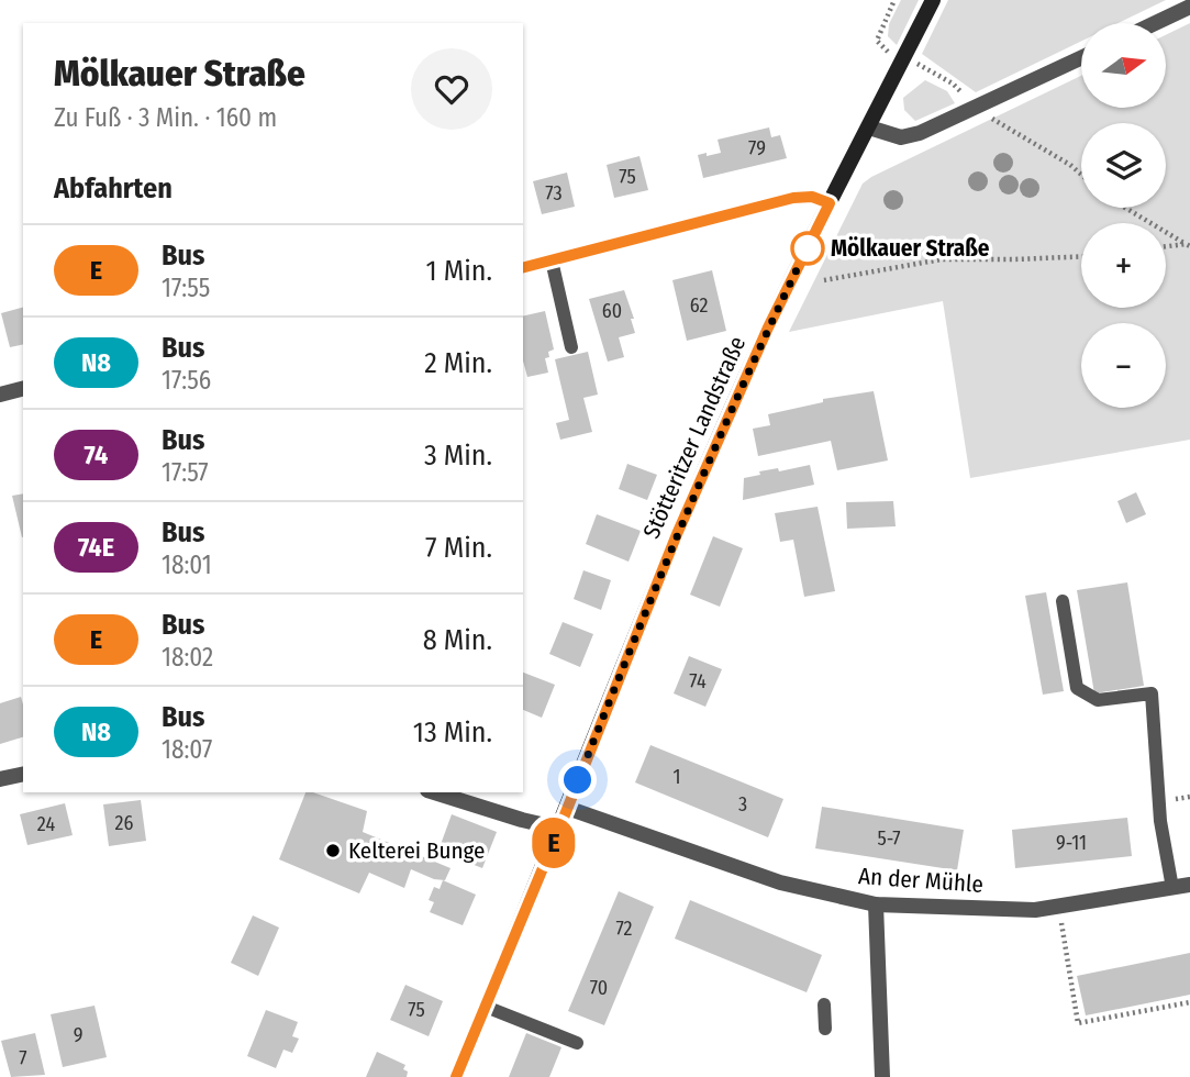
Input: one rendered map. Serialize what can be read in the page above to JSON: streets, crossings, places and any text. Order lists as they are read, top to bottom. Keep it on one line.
{"streets":{"main road":["Stötteritzer Landstraße"],"street":["An der Mühle"]},"crossings":[["Stötteritzer Landstraße","An der Mühle"]],"places":["Mölkauer Straße","Kelterei Bunge"],"lines":["bus line E"],"house_numbers":["79","75","73","62","60","74","1","3","26","24","5-7","9-11","72","70","75","9","7"],"north":"right","page":{"on_map":"E","map_buttons":["+","−"],"heading":[["Mölkauer Straße","Zu Fuß · 3 Min. · 160 m"],"Abfahrten"],"list":[{"mark":"E","name":"Bus","note":"17:55","value":"1 Min."},{"mark":"N8","name":"Bus","note":"17:56","value":"2 Min."},{"mark":"74","name":"Bus","note":"17:57","value":"3 Min."},{"mark":"74E","name":"Bus","note":"18:01","value":"7 Min."},{"mark":"E","name":"Bus","note":"18:02","value":"8 Min."},{"mark":"N8","name":"Bus","note":"18:07","value":"13 Min."}]}}
